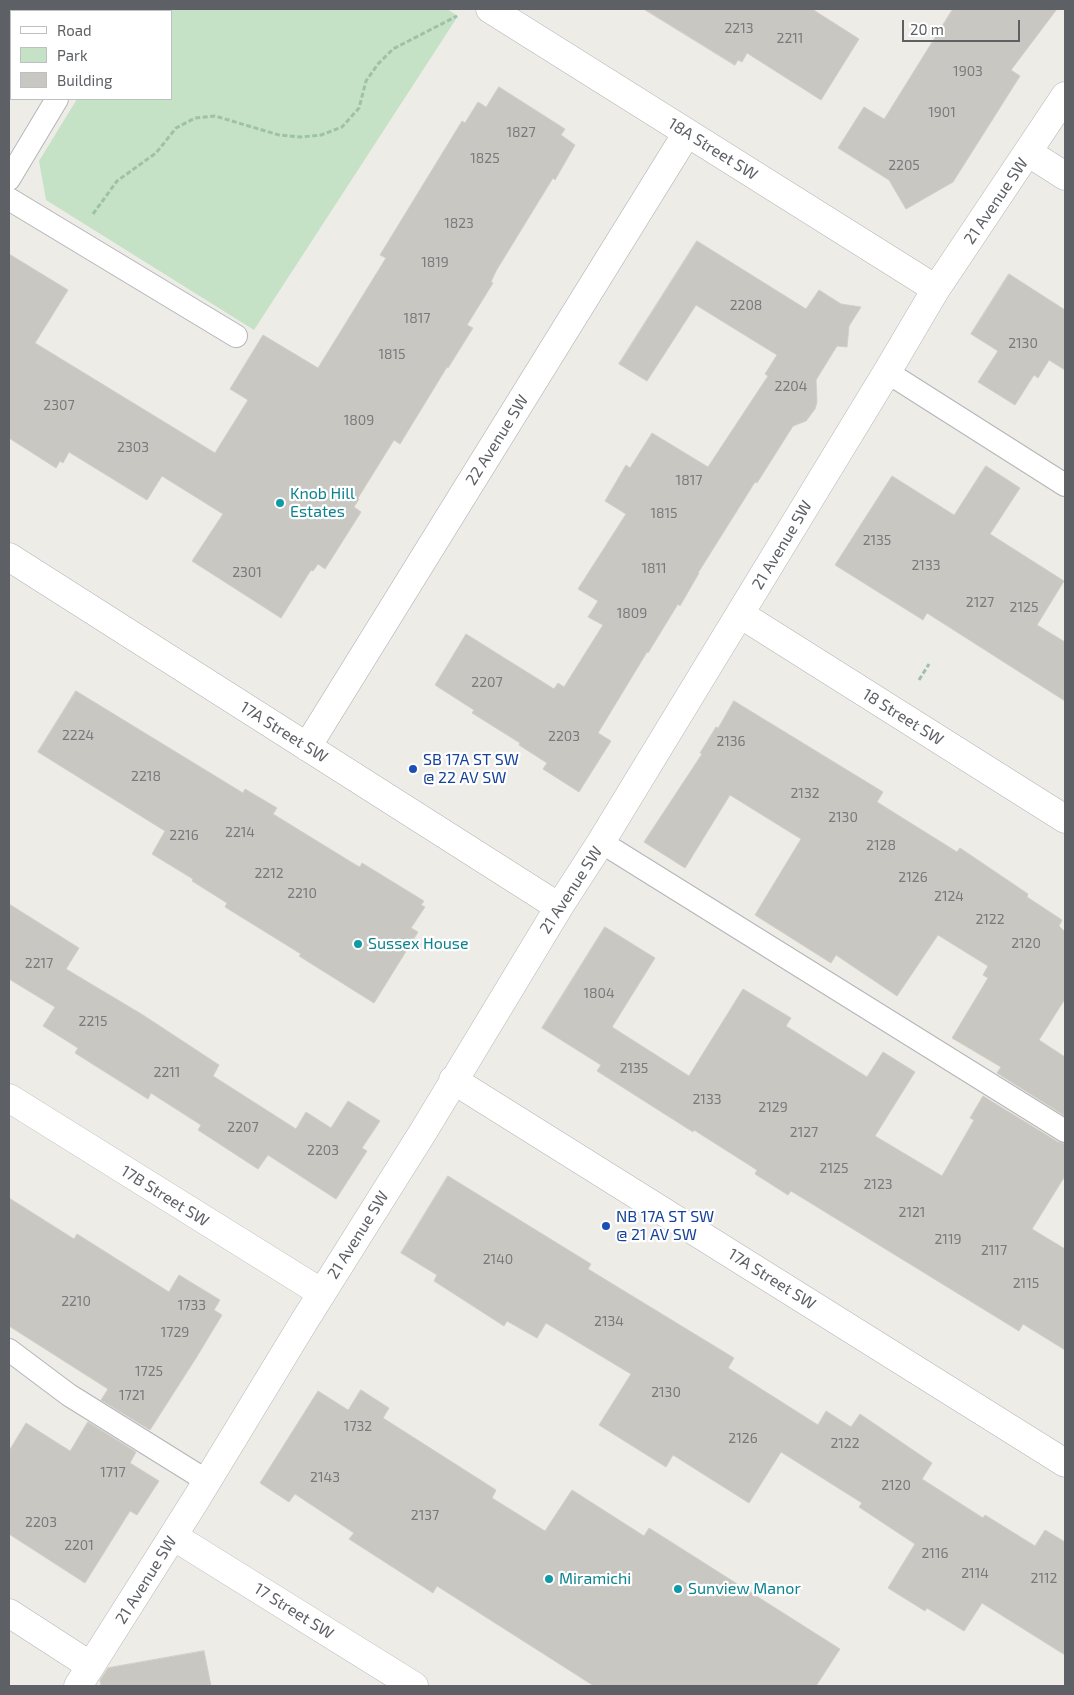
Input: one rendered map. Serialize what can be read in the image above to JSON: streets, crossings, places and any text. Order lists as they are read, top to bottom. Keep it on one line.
{"streets":{"street":["18A Street SW","21 Avenue SW","22 Avenue SW","18 Street SW","17A Street SW","17B Street SW","17 Street SW"]},"crossings":[["18A Street SW","21 Avenue SW"],["18A Street SW","22 Avenue SW"],["21 Avenue SW","18 Street SW"],["21 Avenue SW","17A Street SW"],["21 Avenue SW","17B Street SW"],["21 Avenue SW","17 Street SW"],["22 Avenue SW","17A Street SW"]],"places":["Knob Hill Estates","SB 17A ST SW @ 22 AV SW","Sussex House","NB 17A ST SW @ 21 AV SW","Miramichi","Sunview Manor"],"house_numbers":["2213","2211","1903","1901","1827","1825","2205","1823","1819","2208","1817","2130","1815","2204","2307","1809","2303","1817","1815","2135","2133","1811","2301","2127","2125","1809","2207","2224","2203","2136","2218","2132","2130","2214","2216","2128","2212","2126","2210","2124","2122","2120","2217","1804","2215","2135","2211","2133","2129","2207","2127","2203","2125","2123","2121","2119","2117","2140","2115","2210","1733","2134","1729","1725","2130","1721","1732","2126","2122","1717","2143","2120","2137","2203","2201","2116","2114","2112"],"legend":["Road","Park","Building"],"scale_bar":"20 m"}
